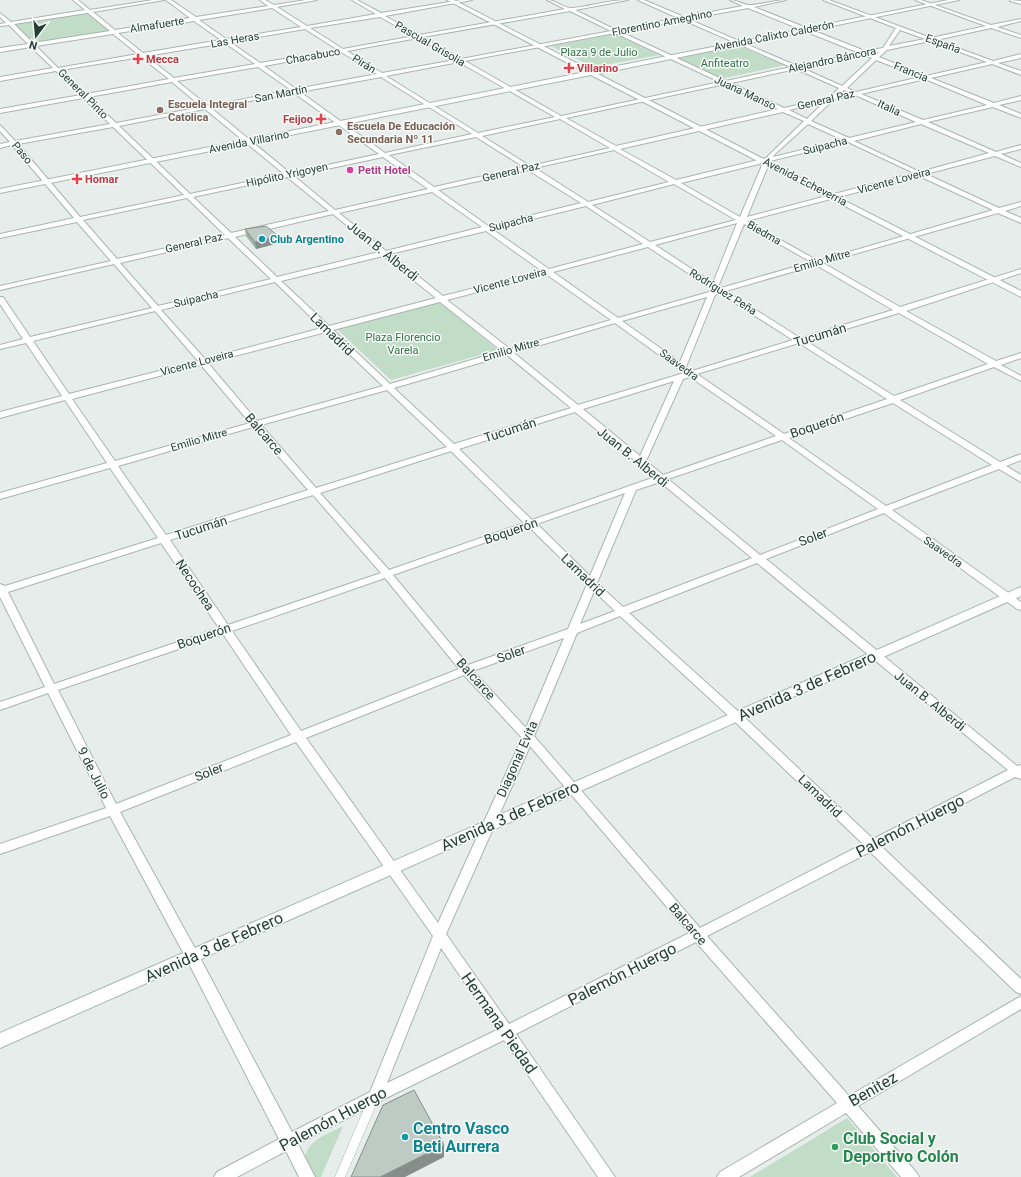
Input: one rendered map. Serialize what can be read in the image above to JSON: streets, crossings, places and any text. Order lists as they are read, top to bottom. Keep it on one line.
{"streets":{"main road":["Avenida Calixto Calderón","Avenida Villarino","Avenida Echeverría","Avenida 3 de Febrero"],"street":["Florentino Ameghino","Almafuerte","Las Heras","Pascual Grisolia","España","Chacabuco","Alejandro Báncora","Pirán","Francia","Juana Manso","General Pinto","San Martín","General Paz","Italia","Suipacha","Paso","Hipólito Yrigoyen","Vicente Loveira","Biedma","Juan B. Alberdi","Emilio Mitre","Rodríguez Peña","Lamadrid","Tucumán","Saavedra","Boquerón","Balcarce","Soler","Necochea","Diagonal Evita","9 de Julio","Palemón Huergo","Hermana Piedad","Benitez"]},"crossings":[["Florentino Ameghino","Francia"],["Florentino Ameghino","Juana Manso"],["Florentino Ameghino","San Martín"],["Florentino Ameghino","Italia"],["Florentino Ameghino","Avenida Echeverría"],["Almafuerte","Pirán"],["Almafuerte","General Pinto"],["Almafuerte","Juan B. Alberdi"],["Almafuerte","Saavedra"],["Avenida Calixto Calderón","España"],["Avenida Calixto Calderón","Francia"],["Avenida Calixto Calderón","Juana Manso"],["Avenida Calixto Calderón","Italia"],["Avenida Calixto Calderón","Avenida Villarino"],["Avenida Calixto Calderón","Avenida Echeverría"],["Las Heras","Pascual Grisolia"],["Las Heras","Pirán"],["Las Heras","General Pinto"],["Las Heras","Avenida Echeverría"],["Las Heras","Juan B. Alberdi"],["Las Heras","Saavedra"],["Pascual Grisolia","Chacabuco"],["Pascual Grisolia","San Martín"],["Pascual Grisolia","Avenida Villarino"],["Pascual Grisolia","Biedma"],["España","Alejandro Báncora"],["España","General Paz"],["Chacabuco","Pirán"],["Chacabuco","Juana Manso"],["Chacabuco","General Pinto"],["Chacabuco","Avenida Echeverría"],["Chacabuco","Juan B. Alberdi"],["Chacabuco","Saavedra"],["Alejandro Báncora","Francia"],["Alejandro Báncora","Juana Manso"],["Alejandro Báncora","Italia"],["Alejandro Báncora","Hipólito Yrigoyen"],["Alejandro Báncora","Avenida Echeverría"],["Pirán","San Martín"],["Pirán","Avenida Villarino"],["Pirán","Rodríguez Peña"],["Francia","General Paz"],["Francia","Suipacha"],["Juana Manso","General Paz"],["Juana Manso","Suipacha"],["Juana Manso","Vicente Loveira"],["Juana Manso","Emilio Mitre"],["General Pinto","San Martín"],["General Pinto","Avenida Villarino"],["General Pinto","Lamadrid"],["San Martín","Paso"],["San Martín","Avenida Echeverría"],["San Martín","Juan B. Alberdi"],["San Martín","Saavedra"],["General Paz","Italia"],["General Paz","Avenida Echeverría"],["General Paz","Biedma"],["General Paz","Juan B. Alberdi"],["General Paz","Rodríguez Peña"],["General Paz","Lamadrid"],["General Paz","Saavedra"],["General Paz","Balcarce"],["Italia","Suipacha"],["Italia","Vicente Loveira"],["Avenida Villarino","Paso"],["Avenida Villarino","Avenida Echeverría"],["Avenida Villarino","Biedma"],["Avenida Villarino","Juan B. Alberdi"],["Avenida Villarino","Rodríguez Peña"],["Avenida Villarino","Lamadrid"],["Avenida Villarino","Saavedra"],["Avenida Villarino","Balcarce"],["Suipacha","Avenida Echeverría"],["Suipacha","Biedma"],["Suipacha","Juan B. Alberdi"],["Suipacha","Rodríguez Peña"],["Suipacha","Lamadrid"],["Suipacha","Saavedra"],["Suipacha","Balcarce"],["Suipacha","Necochea"],["Paso","Balcarce"],["Hipólito Yrigoyen","Avenida Echeverría"],["Hipólito Yrigoyen","Biedma"],["Hipólito Yrigoyen","Juan B. Alberdi"],["Hipólito Yrigoyen","Rodríguez Peña"],["Hipólito Yrigoyen","Lamadrid"],["Hipólito Yrigoyen","Saavedra"],["Hipólito Yrigoyen","Balcarce"],["Vicente Loveira","Avenida Echeverría"],["Vicente Loveira","Biedma"],["Vicente Loveira","Juan B. Alberdi"],["Vicente Loveira","Rodríguez Peña"],["Vicente Loveira","Lamadrid"],["Vicente Loveira","Saavedra"],["Vicente Loveira","Balcarce"],["Vicente Loveira","Necochea"],["Avenida Echeverría","Emilio Mitre"],["Avenida Echeverría","Tucumán"],["Biedma","Emilio Mitre"],["Biedma","Tucumán"],["Biedma","Boquerón"],["Juan B. Alberdi","Emilio Mitre"],["Juan B. Alberdi","Tucumán"],["Juan B. Alberdi","Boquerón"],["Juan B. Alberdi","Soler"],["Juan B. Alberdi","Avenida 3 de Febrero"],["Juan B. Alberdi","Palemón Huergo"],["Emilio Mitre","Rodríguez Peña"],["Emilio Mitre","Lamadrid"],["Emilio Mitre","Saavedra"],["Emilio Mitre","Balcarce"],["Emilio Mitre","Necochea"],["Rodríguez Peña","Tucumán"],["Rodríguez Peña","Boquerón"],["Rodríguez Peña","Soler"],["Lamadrid","Tucumán"],["Lamadrid","Boquerón"],["Lamadrid","Soler"],["Lamadrid","Avenida 3 de Febrero"],["Lamadrid","Diagonal Evita"],["Lamadrid","Palemón Huergo"],["Tucumán","Saavedra"],["Tucumán","Balcarce"],["Tucumán","Necochea"],["Tucumán","9 de Julio"],["Saavedra","Boquerón"],["Saavedra","Soler"],["Saavedra","Avenida 3 de Febrero"],["Boquerón","Balcarce"],["Boquerón","Necochea"],["Boquerón","Diagonal Evita"],["Boquerón","9 de Julio"],["Balcarce","Soler"],["Balcarce","Avenida 3 de Febrero"],["Balcarce","Diagonal Evita"],["Balcarce","Palemón Huergo"],["Balcarce","Benitez"],["Soler","Necochea"],["Soler","Diagonal Evita"],["Soler","9 de Julio"],["Necochea","Avenida 3 de Febrero"],["Necochea","Hermana Piedad"],["Avenida 3 de Febrero","Diagonal Evita"],["Avenida 3 de Febrero","9 de Julio"],["Avenida 3 de Febrero","Hermana Piedad"],["Diagonal Evita","Palemón Huergo"],["Diagonal Evita","Hermana Piedad"],["9 de Julio","Palemón Huergo"],["Palemón Huergo","Hermana Piedad"]],"parks":["Plaza 9 de Julio","Anfiteatro","Plaza Florencio Varela"],"places":{"health":["Mecca","Villarino","Feijoo","Homar"],"other":["Escuela Integral Catolica","Escuela De Educación Secundaria Nº 11","Petit Hotel","Club Argentino","Centro Vasco Beti Aurrera","Club Social y Deportivo Colón"]},"north":"bottom"}
